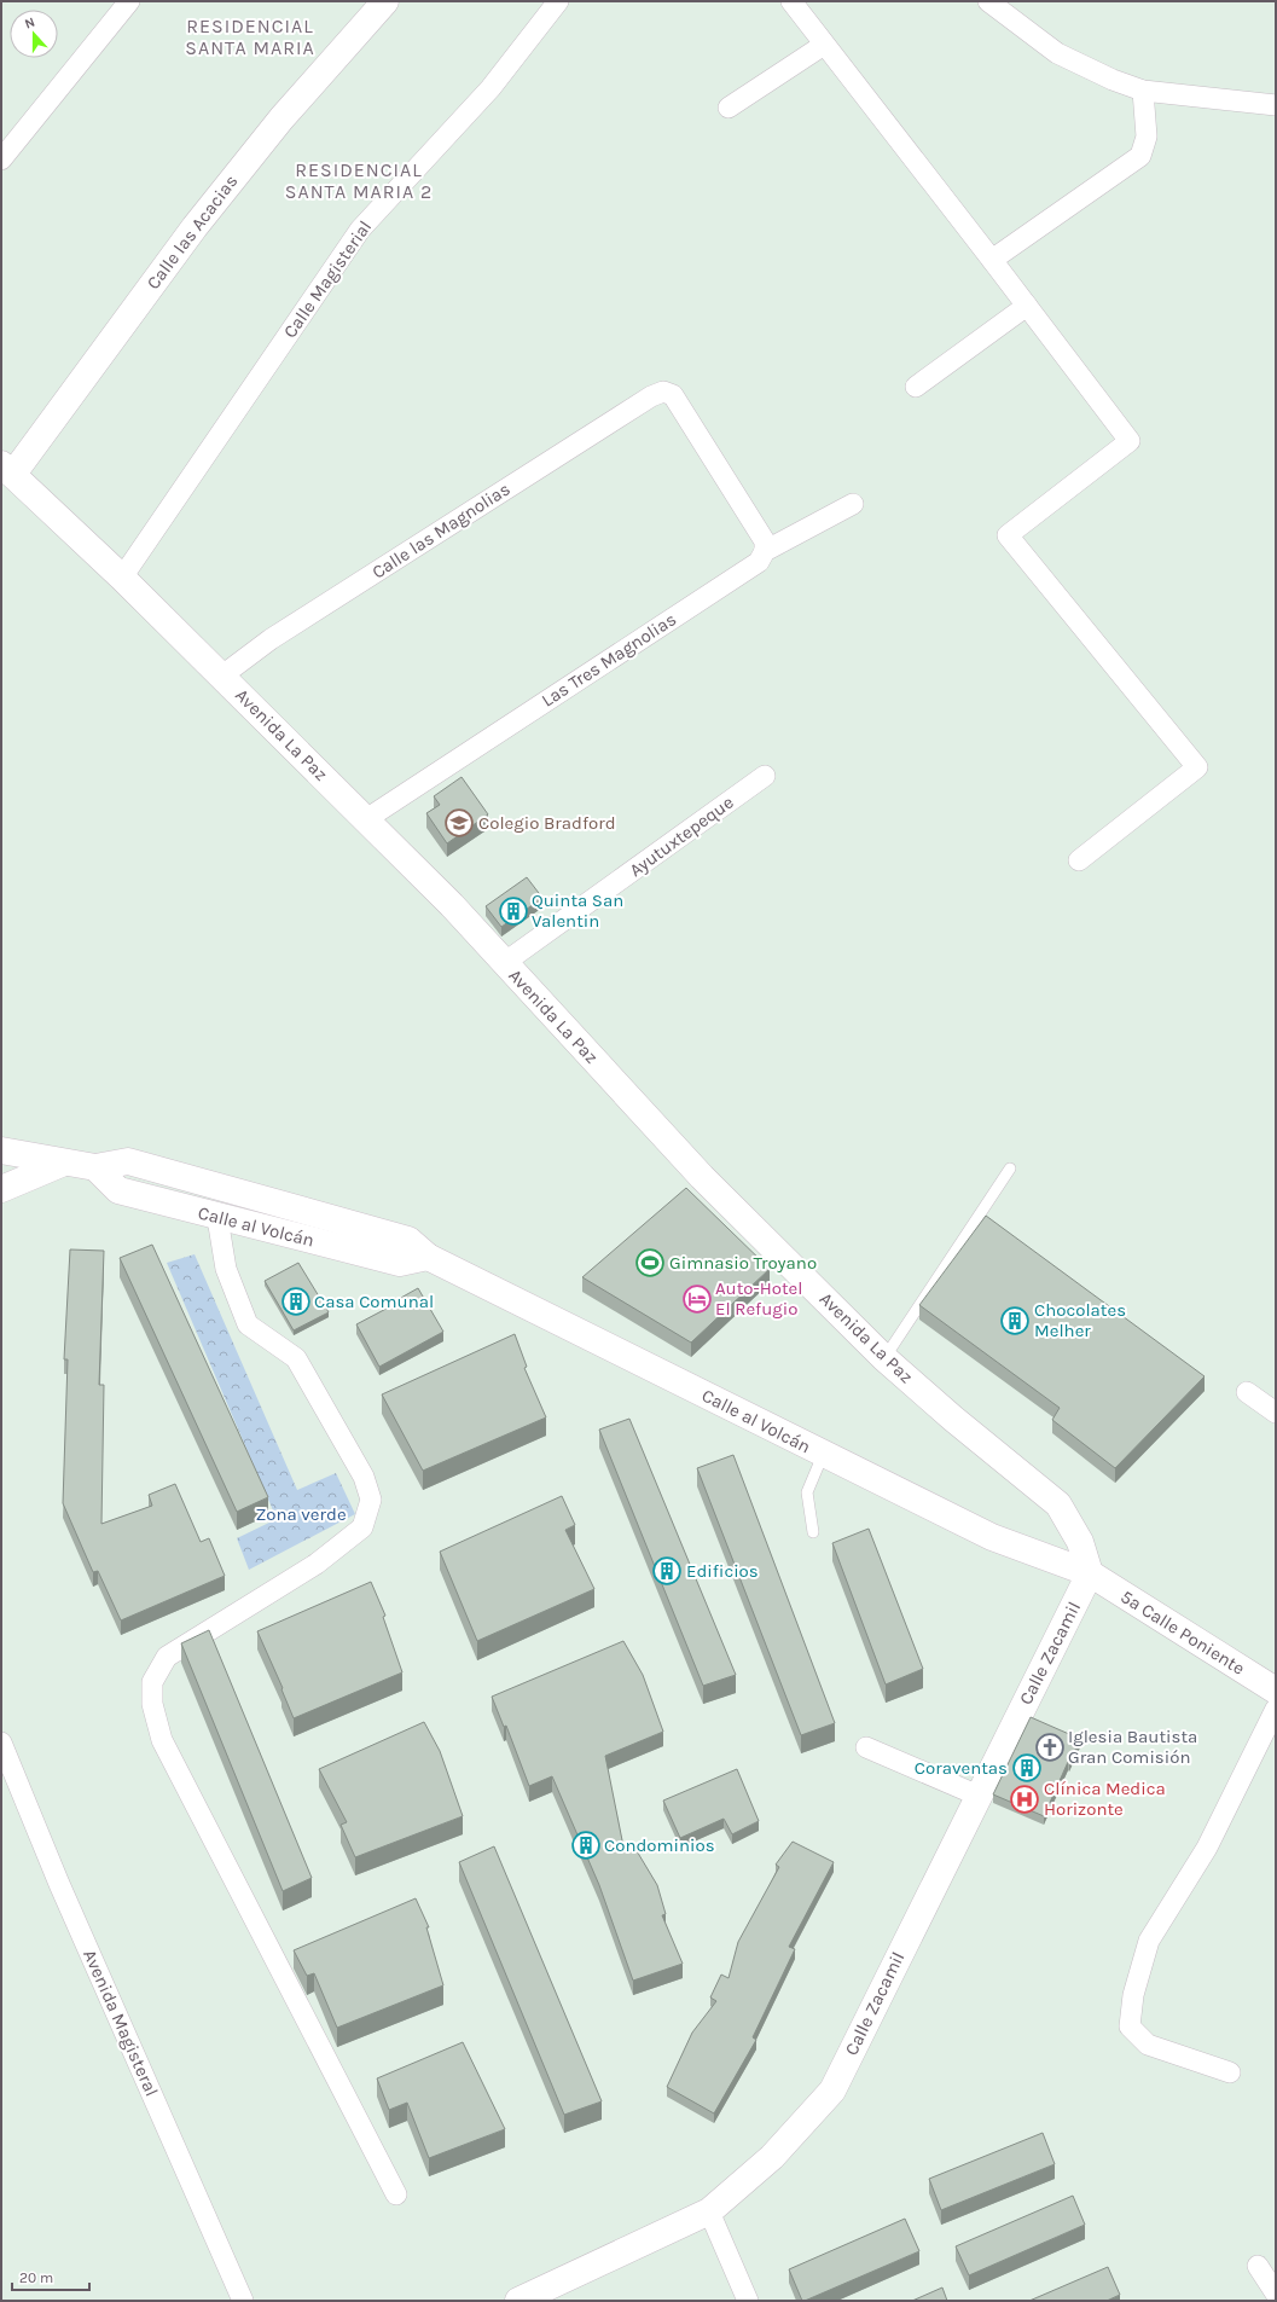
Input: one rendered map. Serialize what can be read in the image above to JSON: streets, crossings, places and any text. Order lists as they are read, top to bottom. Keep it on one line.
{"streets":{"street":["Calle las Acacias","Calle Magisterial","Calle las Magnolias","Las Tres Magnolias","Avenida La Paz","Ayutuxtepeque","Calle al Volcán","5a Calle Poniente","Calle Zacamil","Avenida Magisteral"]},"crossings":[["Calle las Acacias","Avenida La Paz"],["Calle Magisterial","Avenida La Paz"],["Calle las Magnolias","Las Tres Magnolias"],["Calle las Magnolias","Avenida La Paz"],["Las Tres Magnolias","Avenida La Paz"],["Avenida La Paz","Ayutuxtepeque"],["Avenida La Paz","Calle al Volcán"],["Avenida La Paz","5a Calle Poniente"],["Avenida La Paz","Calle Zacamil"],["Calle al Volcán","5a Calle Poniente"],["Calle al Volcán","Calle Zacamil"],["5a Calle Poniente","Calle Zacamil"]],"districts":["RESIDENCIAL SANTA MARIA","RESIDENCIAL SANTA MARIA 2"],"parks":["Zona verde"],"places":{"school or university":["Colegio Bradford"],"building":["Quinta San Valentin","Casa Comunal","Chocolates Melher","Edificios","Coraventas","Condominios"],"sports":["Gimnasio Troyano"],"hotel":["Auto-Hotel El Refugio"],"church":["Iglesia Bautista Gran Comisión"],"hospital":["Clínica Medica Horizonte"]},"scale_bar":"20 m","north":"top"}
